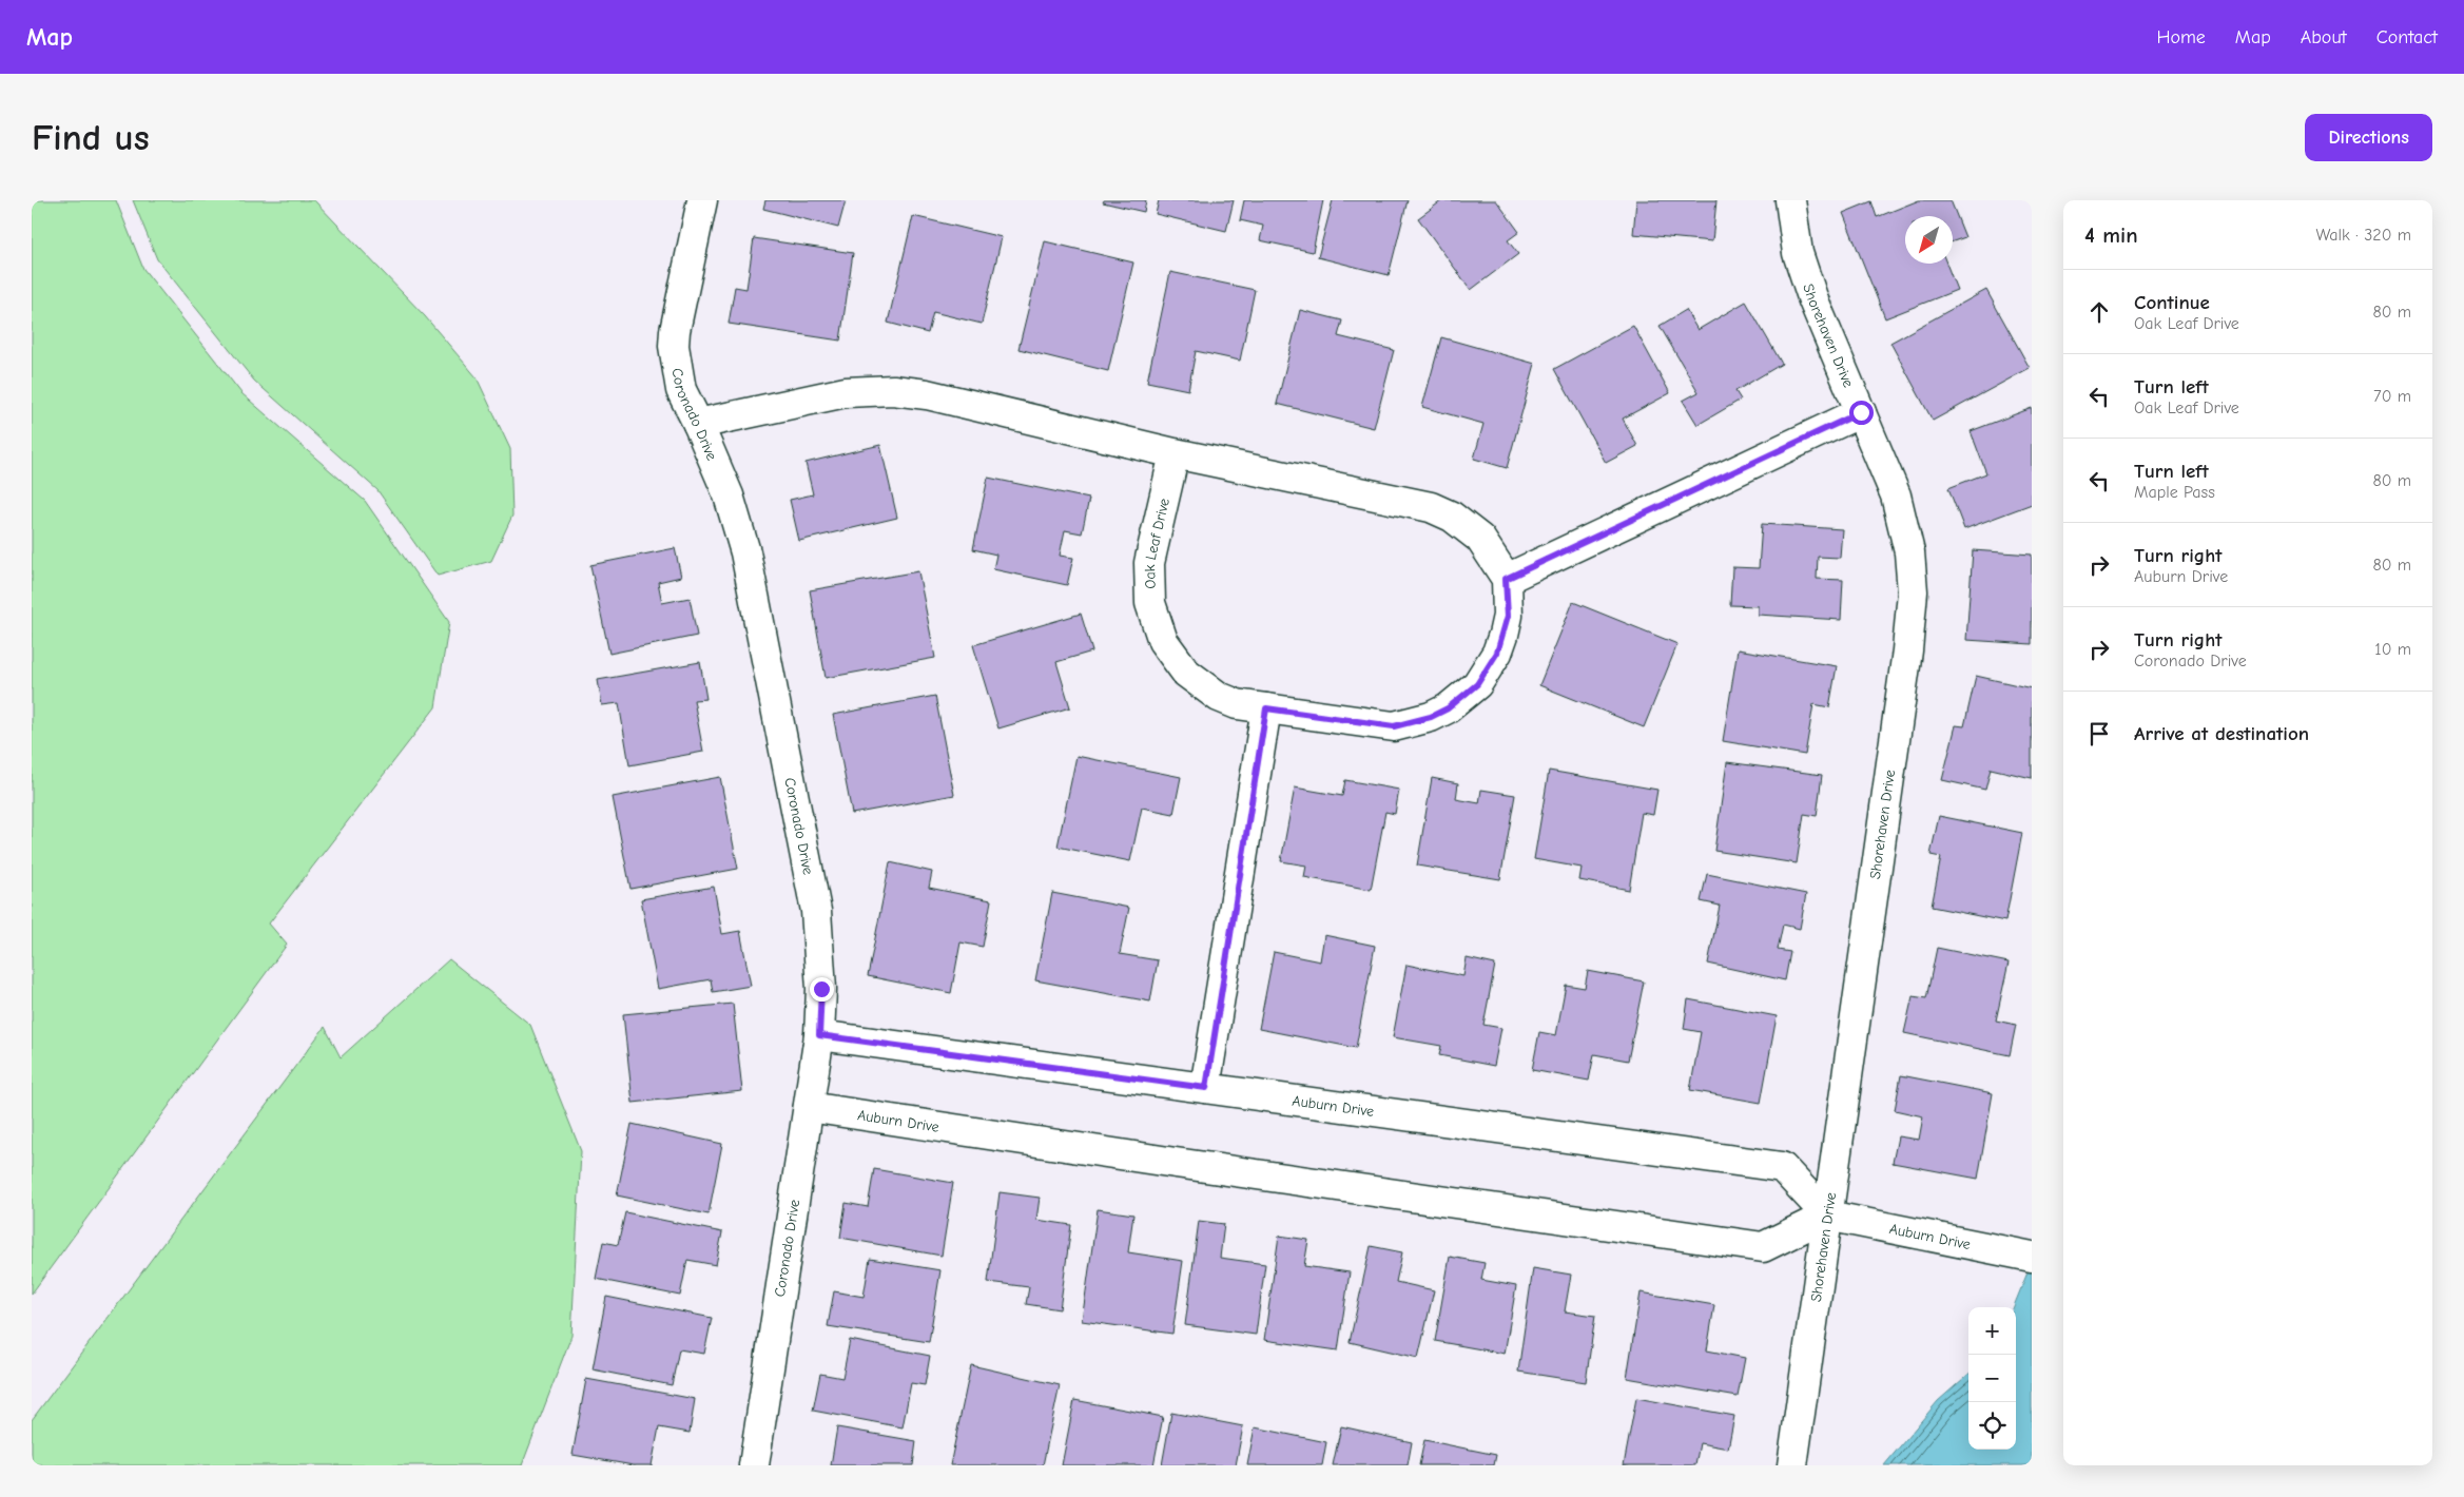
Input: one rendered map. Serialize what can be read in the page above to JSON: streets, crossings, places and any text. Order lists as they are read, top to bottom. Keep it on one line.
{"streets":{"street":["Shorehaven Drive","Coronado Drive","Oak Leaf Drive","Auburn Drive"]},"crossings":[["Shorehaven Drive","Auburn Drive"],["Coronado Drive","Oak Leaf Drive"],["Coronado Drive","Auburn Drive"]],"north":"bottom left","page":{"header":"Map","nav":["Home","Map","About","Contact"],"buttons":"Directions","title":"Find us","heading":["4 min","Walk · 320 m"],"list":[["Continue","Oak Leaf Drive","80 m"],["Turn left","Oak Leaf Drive","70 m"],["Turn left","Maple Pass","80 m"],["Turn right","Auburn Drive","80 m"],["Turn right","Coronado Drive","10 m"],"Arrive at destination"],"map_buttons":["+","−"]}}
